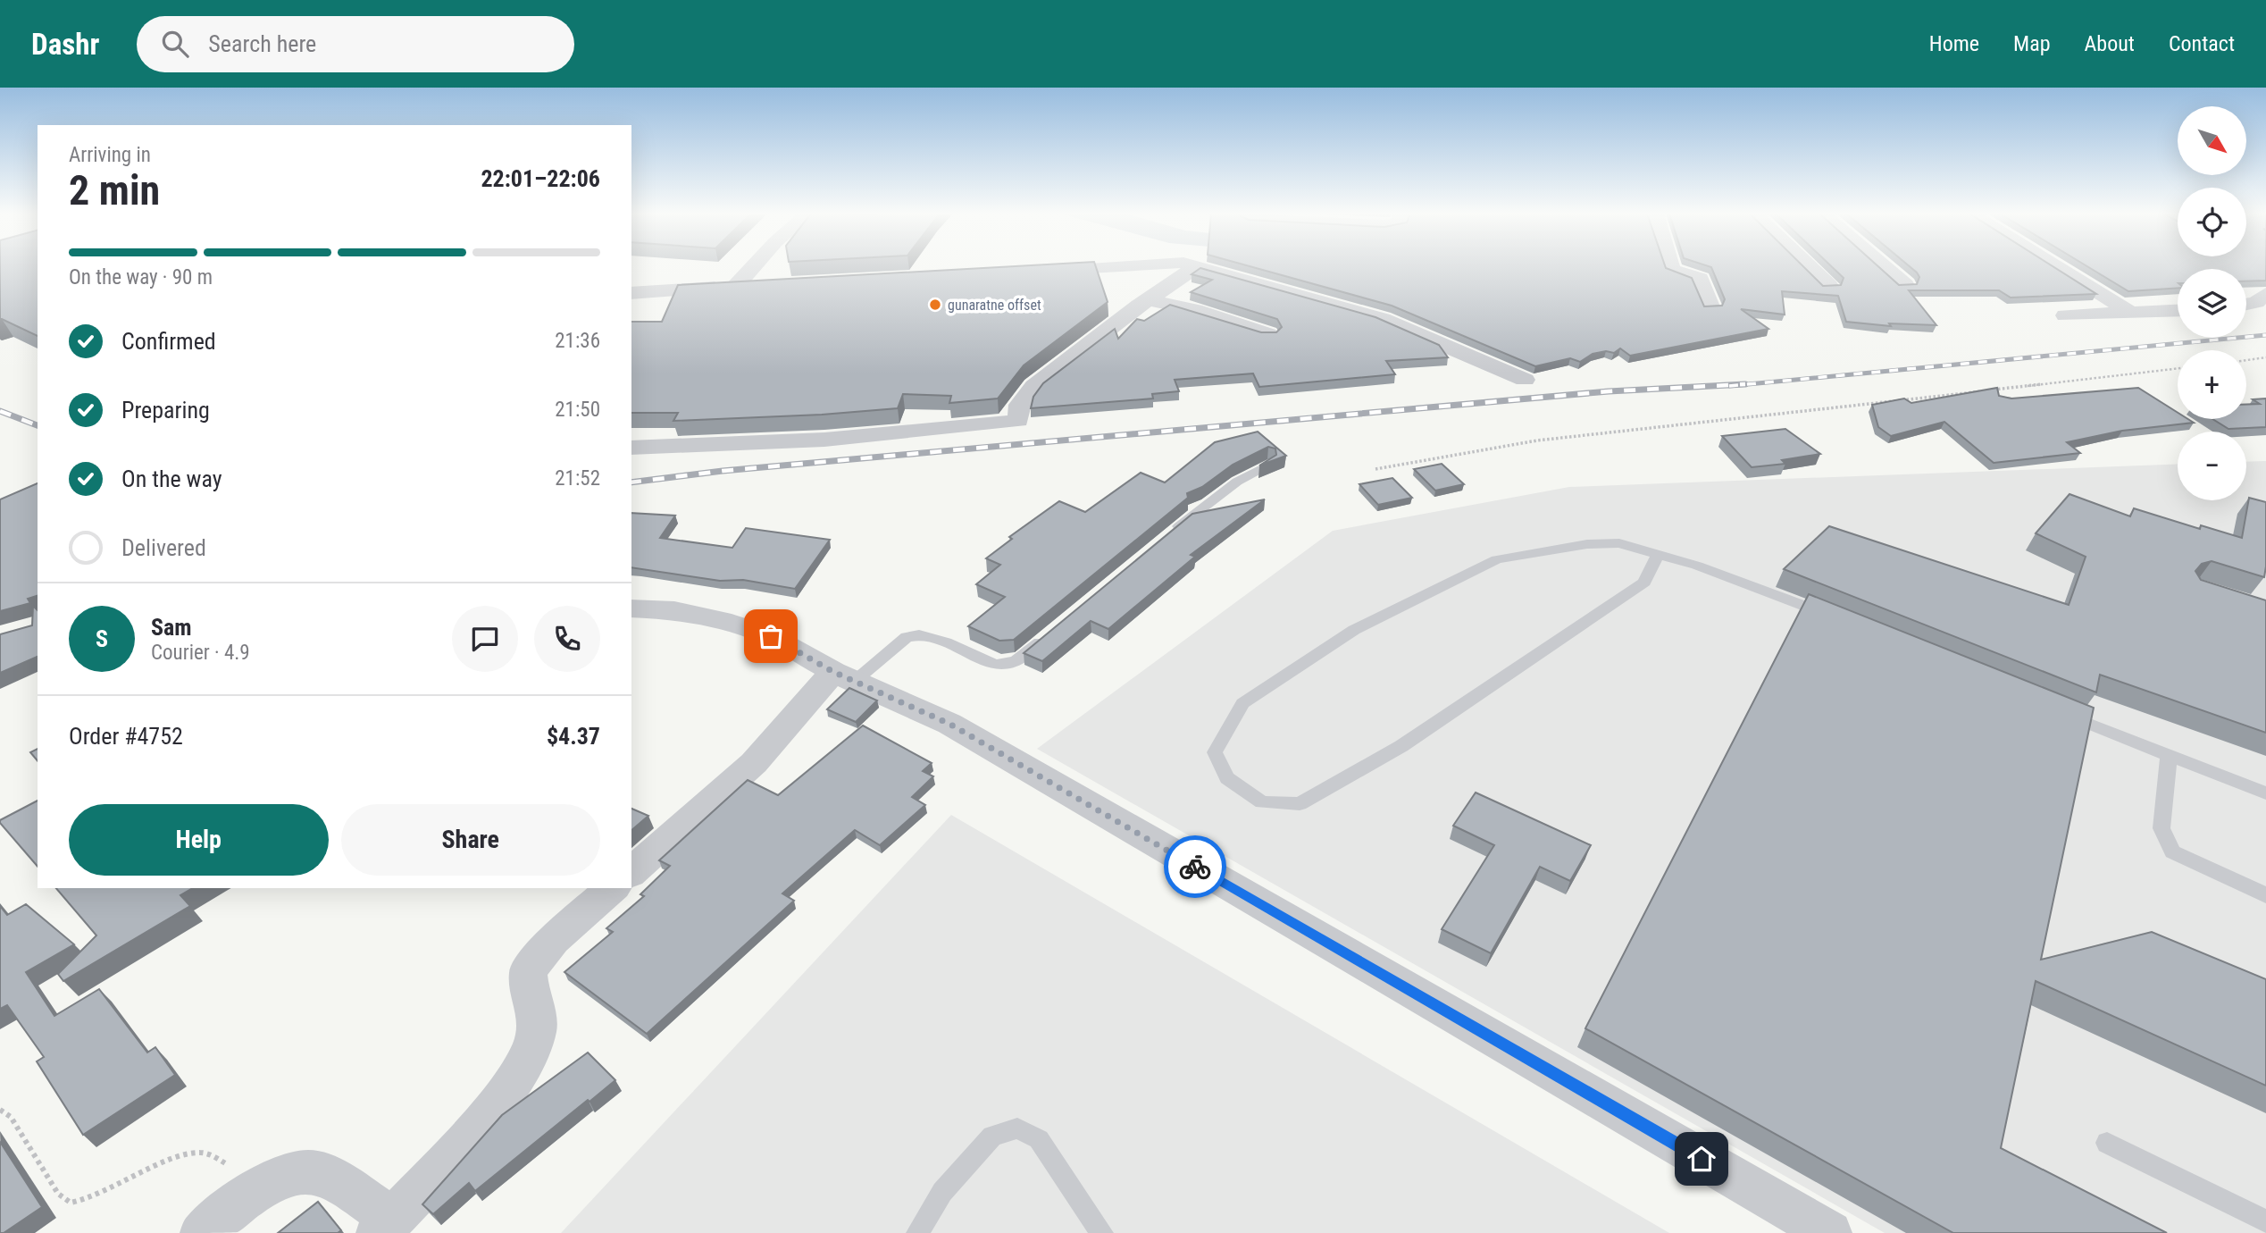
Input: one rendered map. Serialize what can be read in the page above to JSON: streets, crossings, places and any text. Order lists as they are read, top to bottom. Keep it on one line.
{"places":["gunaratne offset"],"north":"bottom right","page":{"header":"Dashr","search":"Search here","nav":["Home","Map","About","Contact"],"map_buttons":["+","−"],"heading":["2 min","Arriving in","22:01–22:06"],"panel":["Sam","Courier · 4.9","Order #4752","$4.37"],"bar":"On the way · 90 m","list":[["Confirmed","21:36"],["Preparing","21:50"],["On the way","21:52"],"Delivered"],"round":"S","buttons":["Help","Share"]}}
